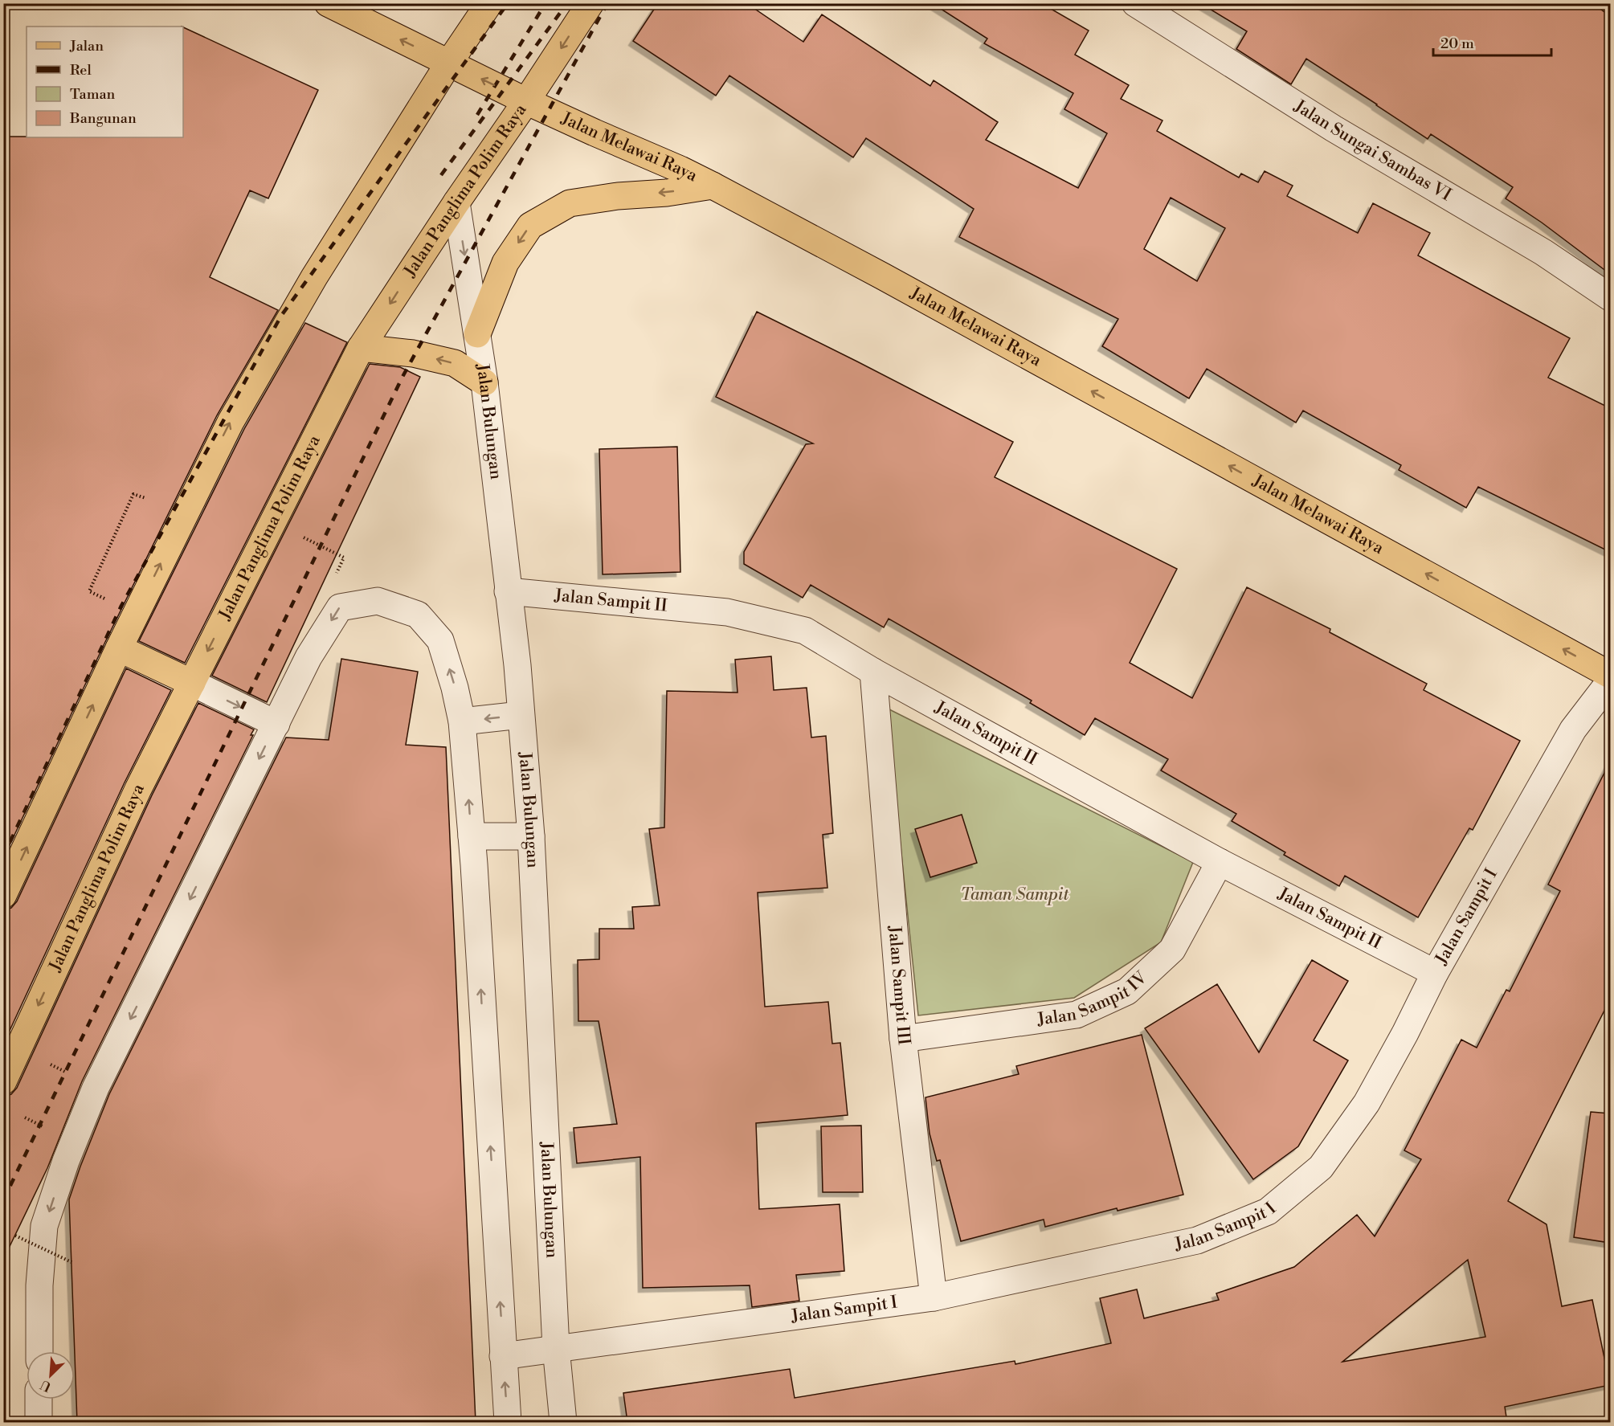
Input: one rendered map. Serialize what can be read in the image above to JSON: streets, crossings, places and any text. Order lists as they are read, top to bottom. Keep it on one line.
{"streets":{"main road":["Jalan Melawai Raya","Jalan Panglima Polim Raya"],"street":["Jalan Sungai Sambas VI","Jalan Bulungan","Jalan Sampit II","Jalan Sampit I","Jalan Sampit III","Jalan Sampit IV"]},"crossings":[["Jalan Melawai Raya","Jalan Panglima Polim Raya"],["Jalan Panglima Polim Raya","Jalan Bulungan"],["Jalan Bulungan","Jalan Sampit II"],["Jalan Bulungan","Jalan Sampit I"],["Jalan Sampit II","Jalan Sampit I"],["Jalan Sampit II","Jalan Sampit III"],["Jalan Sampit II","Jalan Sampit IV"],["Jalan Sampit I","Jalan Sampit III"],["Jalan Sampit III","Jalan Sampit IV"]],"one_way":["Jalan Melawai Raya"],"parks":["Taman Sampit"],"legend":["Jalan","Rel","Taman","Bangunan"],"scale_bar":"20 m","north":"bottom left"}
